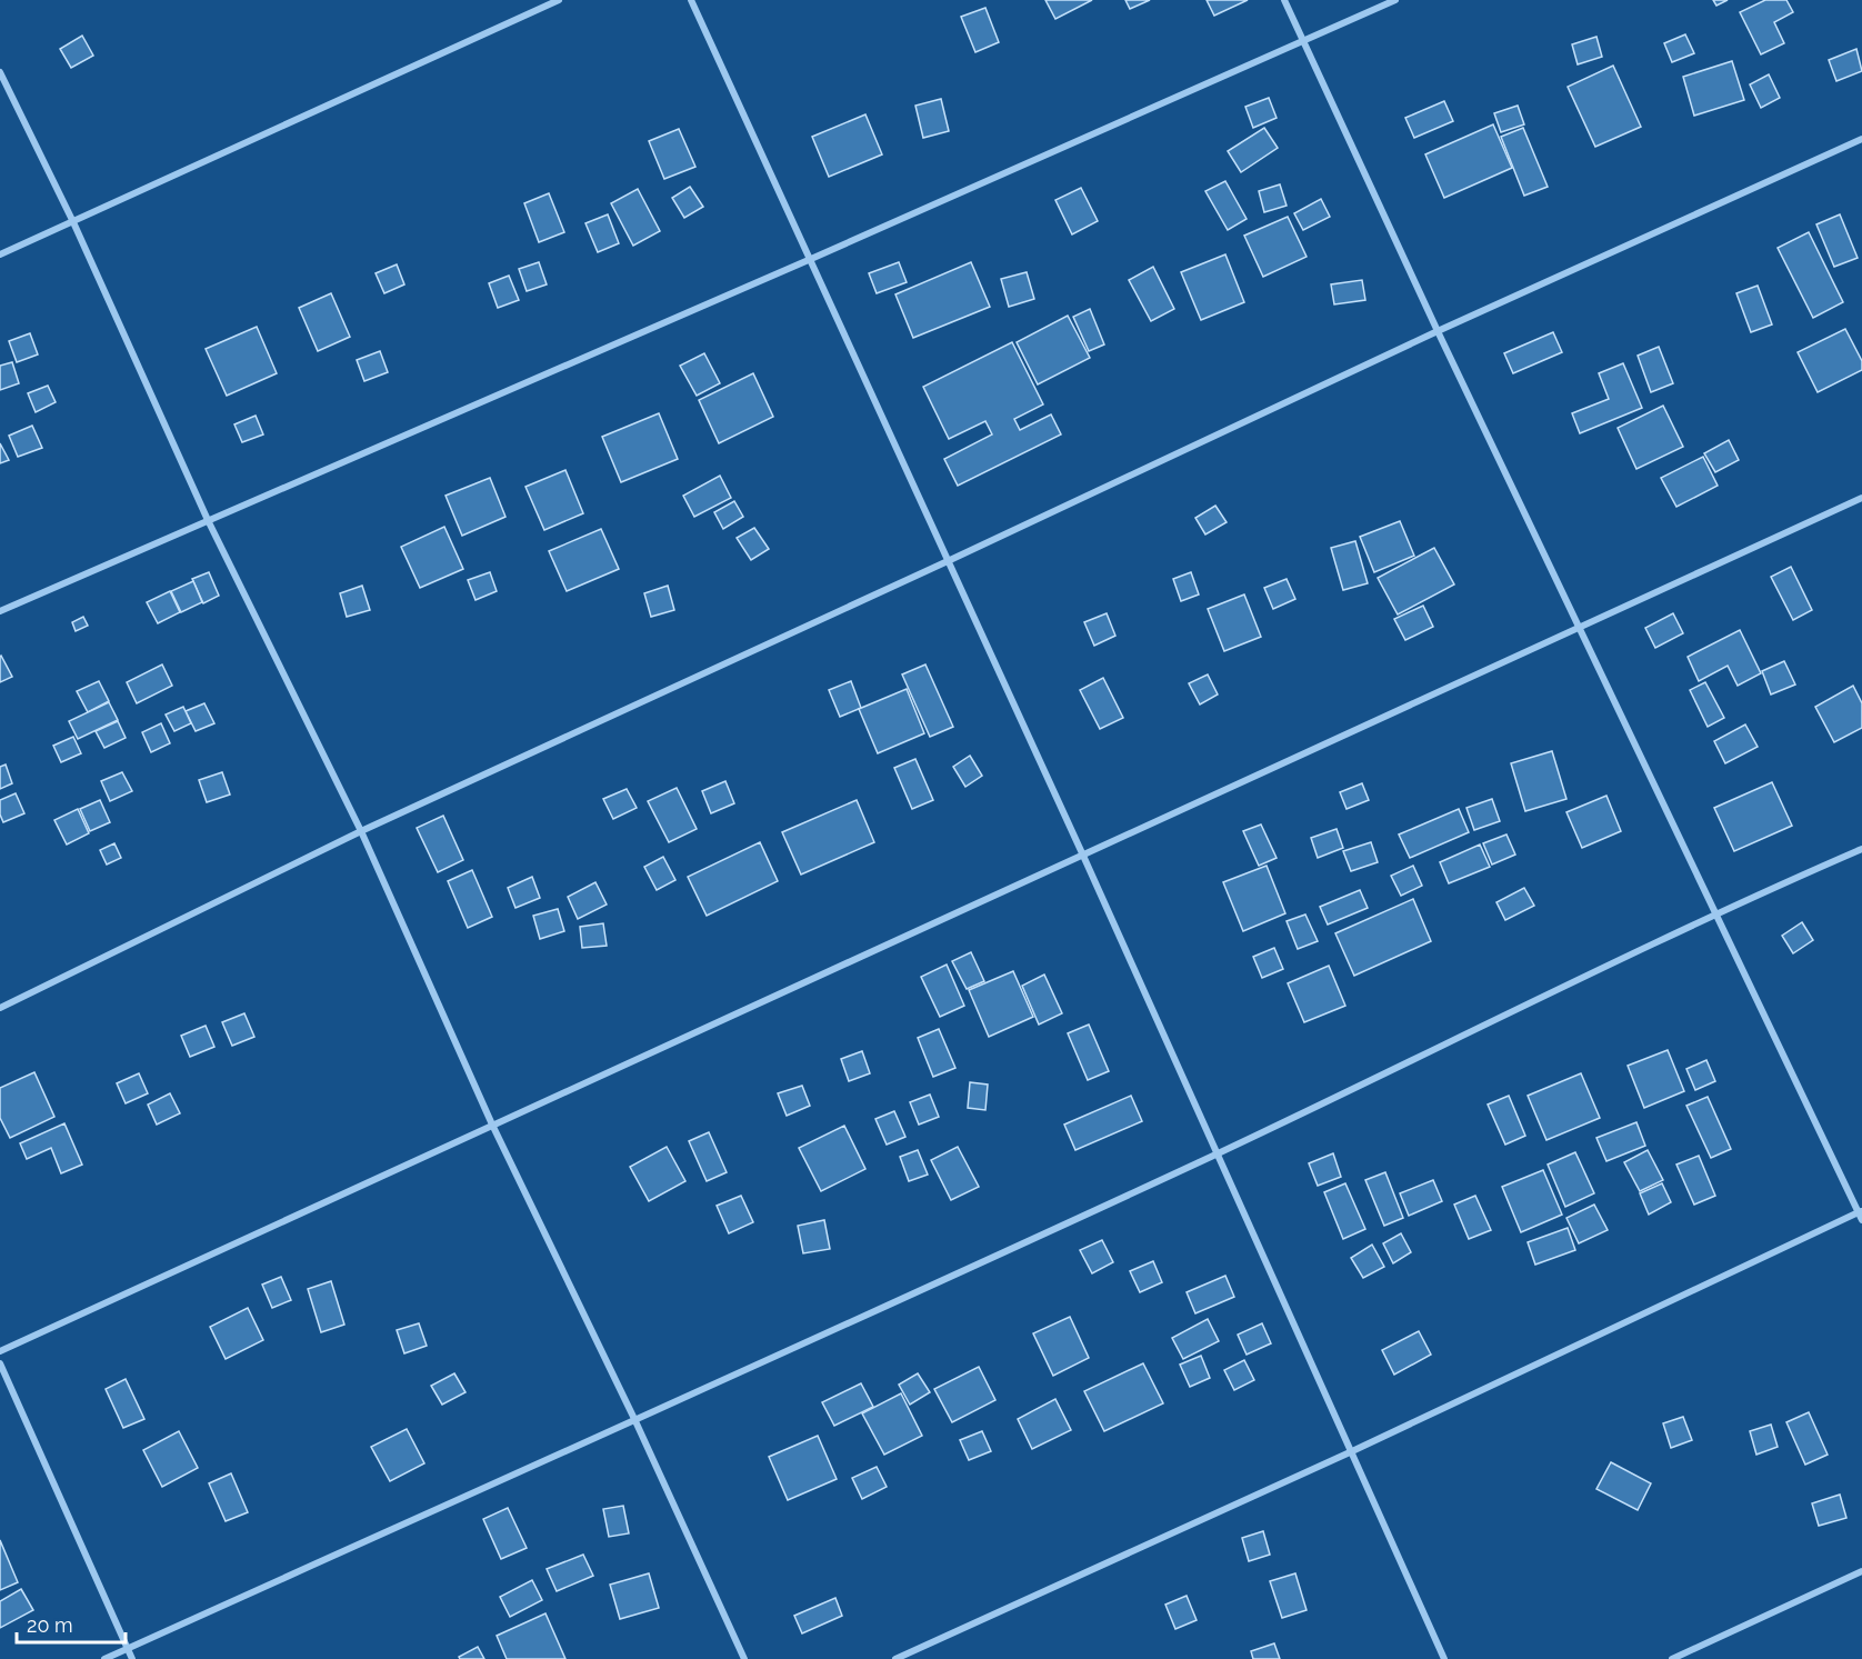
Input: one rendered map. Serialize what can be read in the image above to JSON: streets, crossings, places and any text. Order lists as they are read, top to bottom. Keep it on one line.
{"scale_bar":"20 m"}
